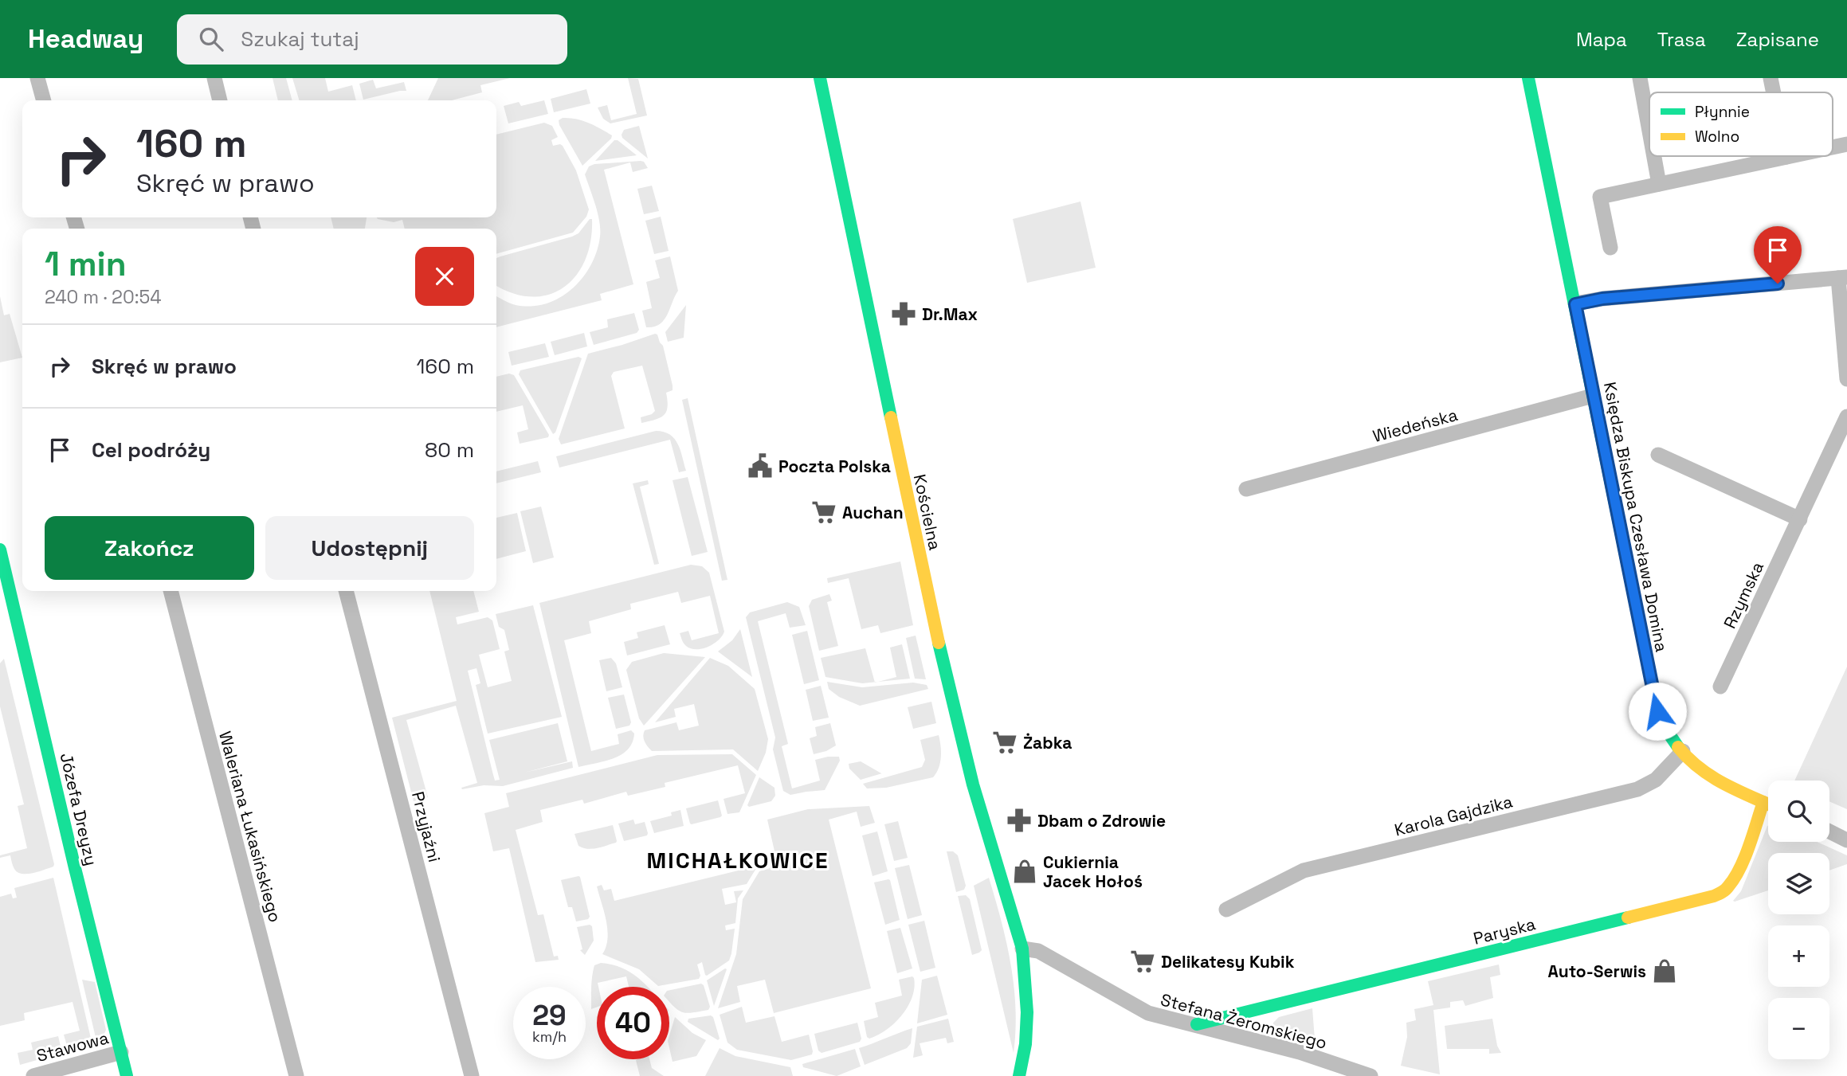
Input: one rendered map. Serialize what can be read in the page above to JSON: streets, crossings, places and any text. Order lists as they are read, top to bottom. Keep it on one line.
{"streets":{"street":["Wiedeńska","Kościelna","Księdza Biskupa Czesława Domina","Rzymska","Józefa Dreyzy","Karola Gajdzika","Waleriana Łukasińskiego","Przyjaźni","Paryska","Stefana Żeromskiego","Stawowa"]},"crossings":[["Wiedeńska","Księdza Biskupa Czesława Domina"],["Kościelna","Stefana Żeromskiego"],["Księdza Biskupa Czesława Domina","Karola Gajdzika"],["Księdza Biskupa Czesława Domina","Paryska"],["Józefa Dreyzy","Stawowa"],["Paryska","Stefana Żeromskiego"]],"districts":["MICHAŁKOWICE"],"places":{"pharmacy":["Dr.Max","Dbam o Zdrowie"],"public building":["Poczta Polska"],"supermarket":["Auchan","Żabka","Delikatesy Kubik"],"shop":["Cukiernia Jacek Hołoś","Auto-Serwis"]},"legend":["Płynnie","Wolno"],"page":{"header":"Headway","search":"Szukaj tutaj","nav":["Mapa","Trasa","Zapisane"],"turn":["160 m","Skręć w prawo"],"heading":["1 min","240 m · 20:54"],"list":[{"name":"Skręć w prawo","value":"160 m"},{"name":"Cel podróży","value":"80 m"}],"buttons":["Zakończ","Udostępnij"],"map_buttons":["+","−"],"speed":"29 km/h","limit":"40"}}
